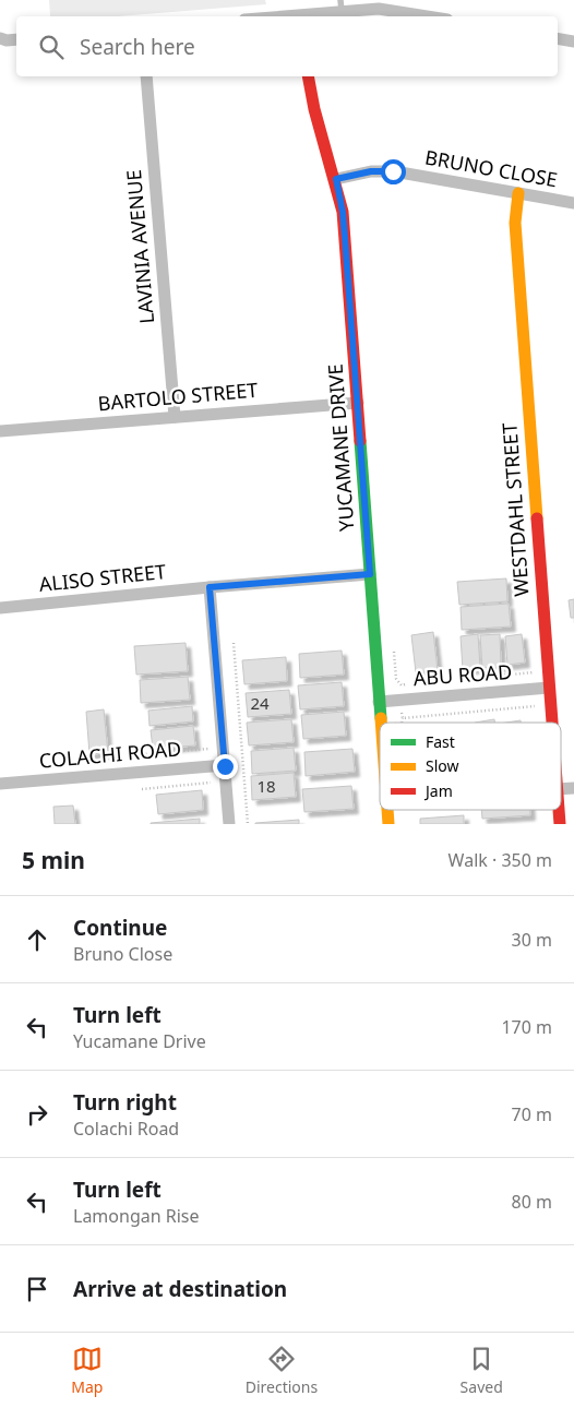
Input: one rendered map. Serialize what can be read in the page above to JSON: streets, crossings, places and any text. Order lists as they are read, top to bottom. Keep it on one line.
{"streets":{"street":["BRUNO CLOSE","LAVINIA AVENUE","BARTOLO STREET","YUCAMANE DRIVE","WESTDAHL STREET","ALISO STREET","ABU ROAD","COLACHI ROAD"]},"crossings":[["BRUNO CLOSE","YUCAMANE DRIVE"],["BRUNO CLOSE","WESTDAHL STREET"],["LAVINIA AVENUE","BARTOLO STREET"],["BARTOLO STREET","YUCAMANE DRIVE"],["YUCAMANE DRIVE","ABU ROAD"],["WESTDAHL STREET","ABU ROAD"]],"house_numbers":["24","18"],"legend":["Fast","Slow","Jam"],"page":{"search":"Search here","heading":["5 min","Walk · 350 m"],"list":[["Continue","Bruno Close","30 m"],["Turn left","Yucamane Drive","170 m"],["Turn right","Colachi Road","70 m"],["Turn left","Lamongan Rise","80 m"],"Arrive at destination"],"nav":["Map","Directions","Saved"]}}
